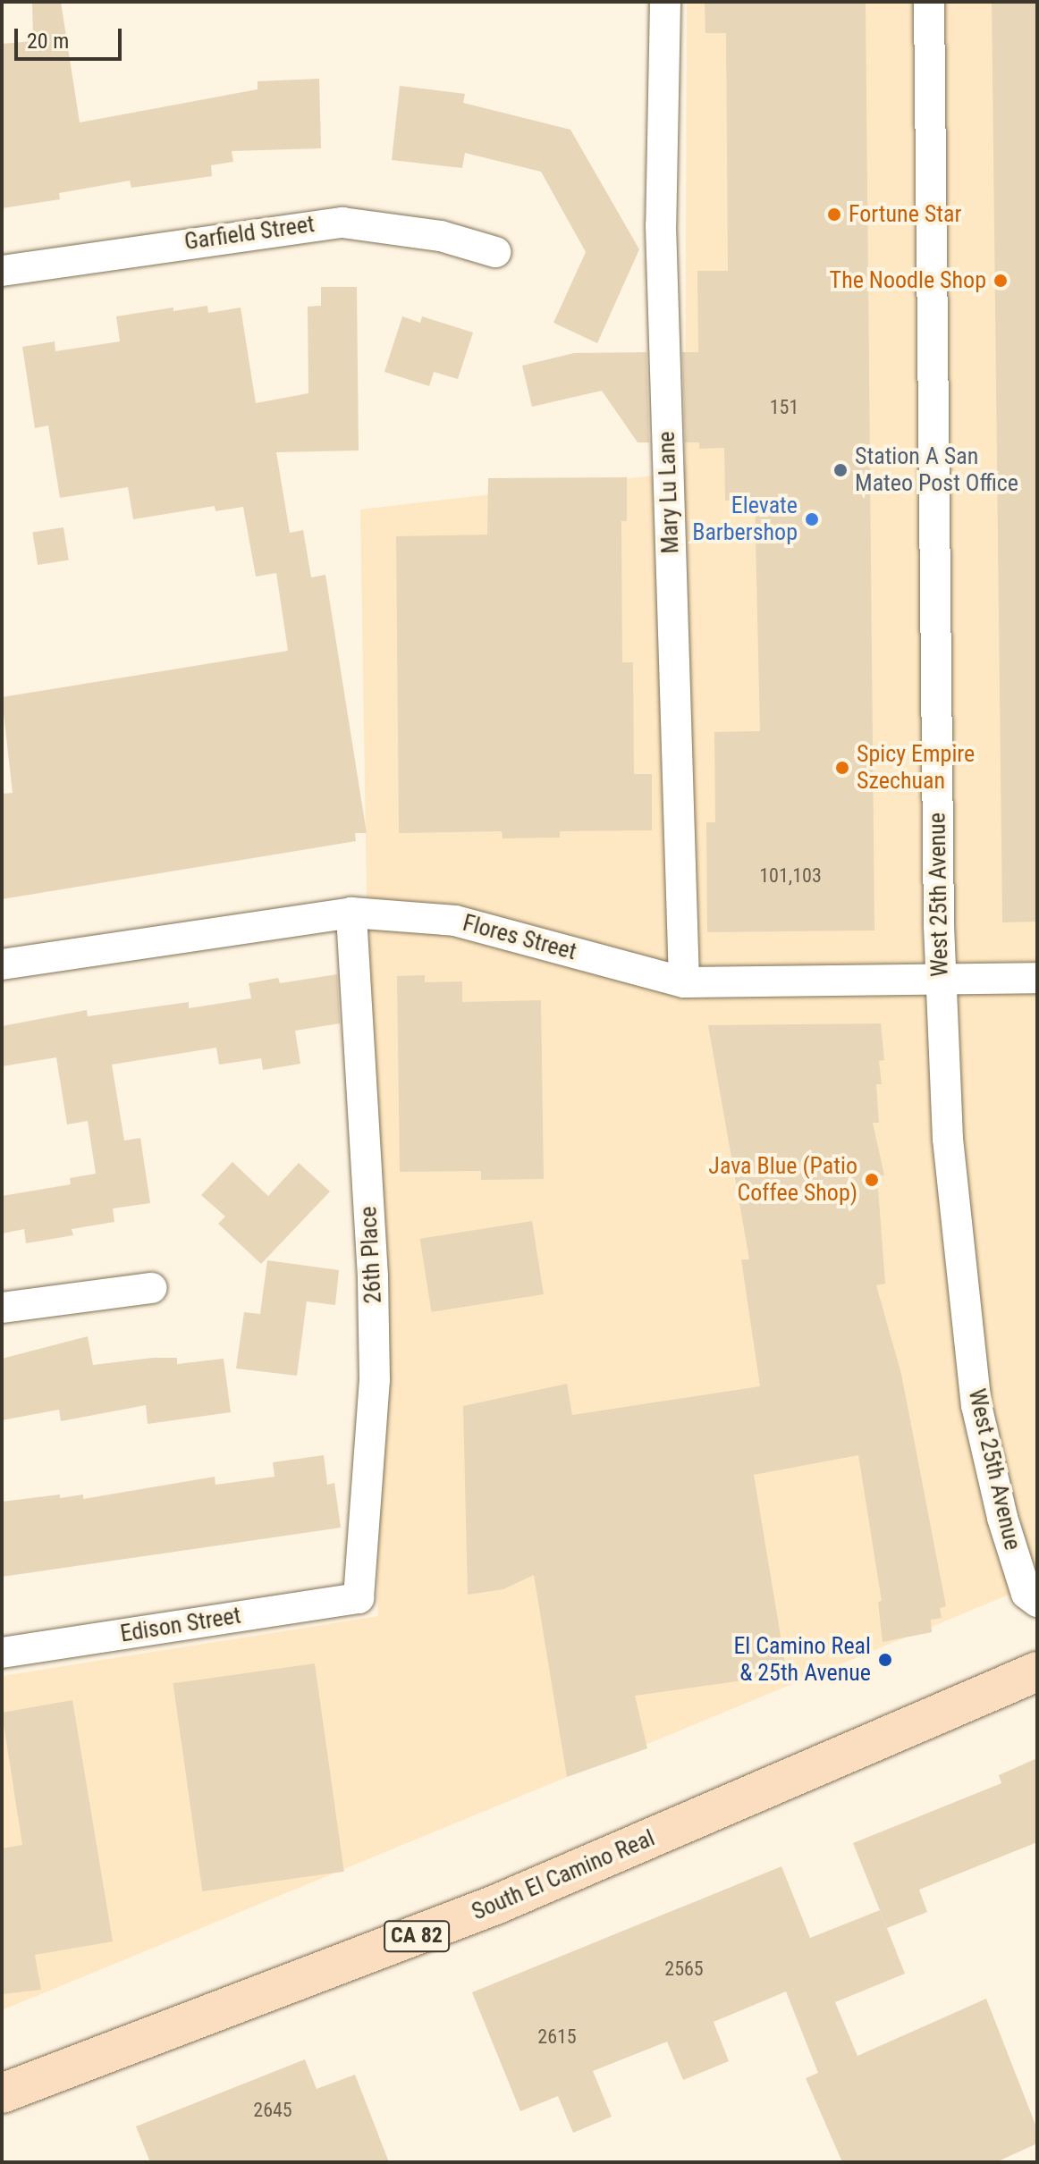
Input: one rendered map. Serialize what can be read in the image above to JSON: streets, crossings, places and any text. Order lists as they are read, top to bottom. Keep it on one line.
{"streets":{"main road":["South El Camino Real","CA 82"],"street":["Garfield Street","Mary Lu Lane","West 25th Avenue","Flores Street","26th Place","Edison Street"]},"crossings":[["Mary Lu Lane","Flores Street"],["West 25th Avenue","Flores Street"],["Flores Street","26th Place"],["26th Place","Edison Street"]],"places":["Fortune Star","The Noodle Shop","Station A San Mateo Post Office","Elevate Barbershop","Spicy Empire Szechuan","Java Blue (Patio Coffee Shop)","El Camino Real & 25th Avenue"],"house_numbers":["151","101,103","2565","2615","2645"],"scale_bar":"20 m"}
